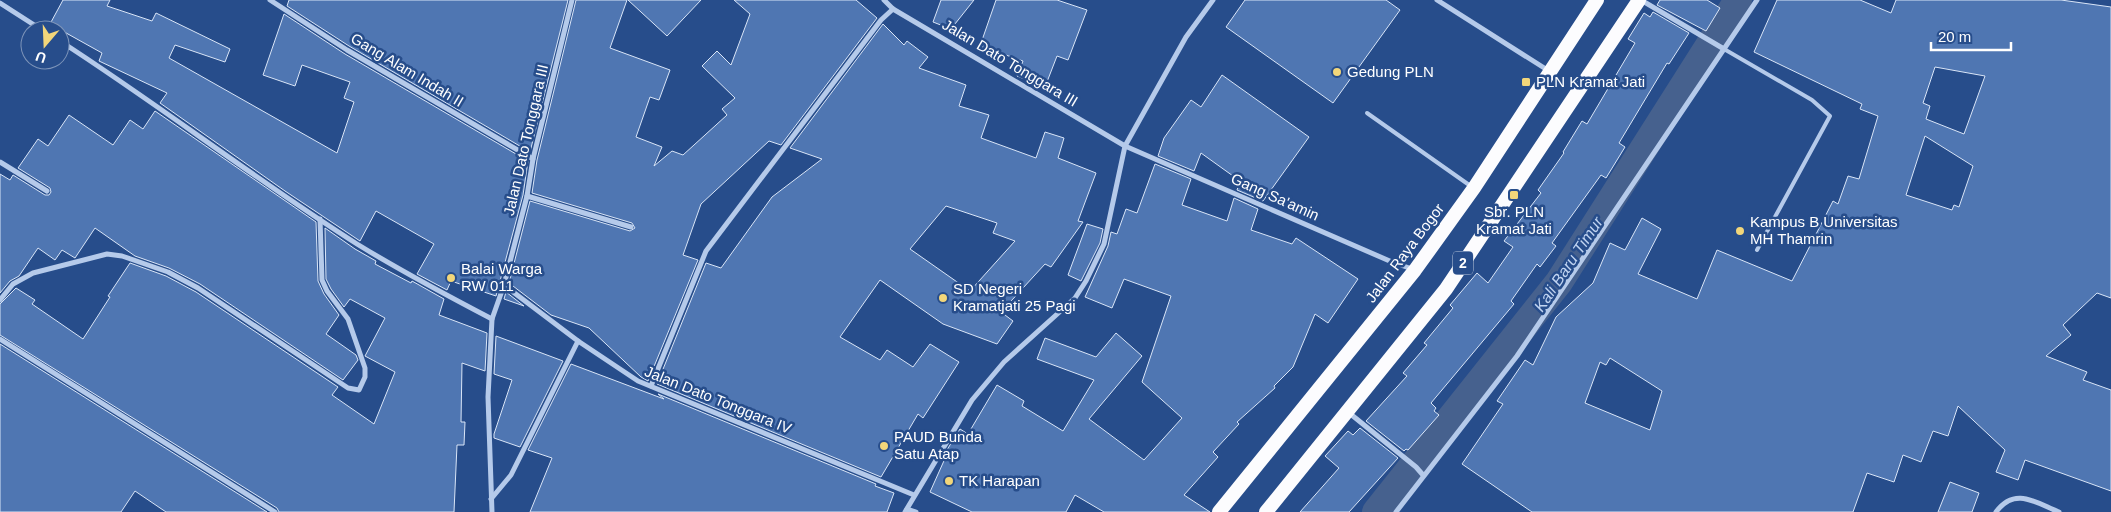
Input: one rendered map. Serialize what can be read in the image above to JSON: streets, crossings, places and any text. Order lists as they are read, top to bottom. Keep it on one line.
{"streets":{"highway":["Jalan Raya Bogor","2"],"street":["Jalan Dato Tonggara III","Gang Alam Indah II","Gang Sa'amin","Jalan Dato Tonggara IV"]},"crossings":[["Jalan Dato Tonggara III","Gang Alam Indah II"],["Jalan Dato Tonggara III","Gang Sa'amin"],["Jalan Dato Tonggara III","Jalan Dato Tonggara IV"],["Gang Sa'amin","Jalan Raya Bogor"]],"water":["Kali Baru Timur"],"places":{"other":["Gedung PLN","Kampus B Universitas MH Thamrin","Balai Warga RW 011","SD Negeri Kramatjati 25 Pagi","PAUD Bunda Satu Atap","TK Harapan"],"transit":["PLN Kramat Jati","Sbr. PLN Kramat Jati"]},"scale_bar":"20 m","north":"bottom"}
